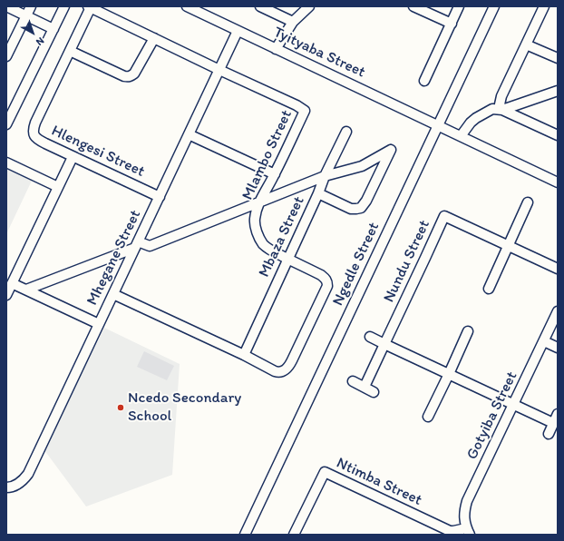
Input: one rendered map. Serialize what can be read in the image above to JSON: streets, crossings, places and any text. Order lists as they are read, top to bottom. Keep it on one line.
{"streets":{"street":["Tyityaba Street","Hlengesi Street","Mlambo Street","Mbaza Street","Mhegane Street","Nundu Street","Ngedle Street","Gotyiba Street","Ntimba Street"]},"crossings":[["Tyityaba Street","Mhegane Street"],["Tyityaba Street","Ngedle Street"],["Hlengesi Street","Mhegane Street"],["Mlambo Street","Mbaza Street"],["Mlambo Street","Mhegane Street"],["Gotyiba Street","Ntimba Street"]],"places":["Ncedo Secondary School"],"north":"bottom right"}
